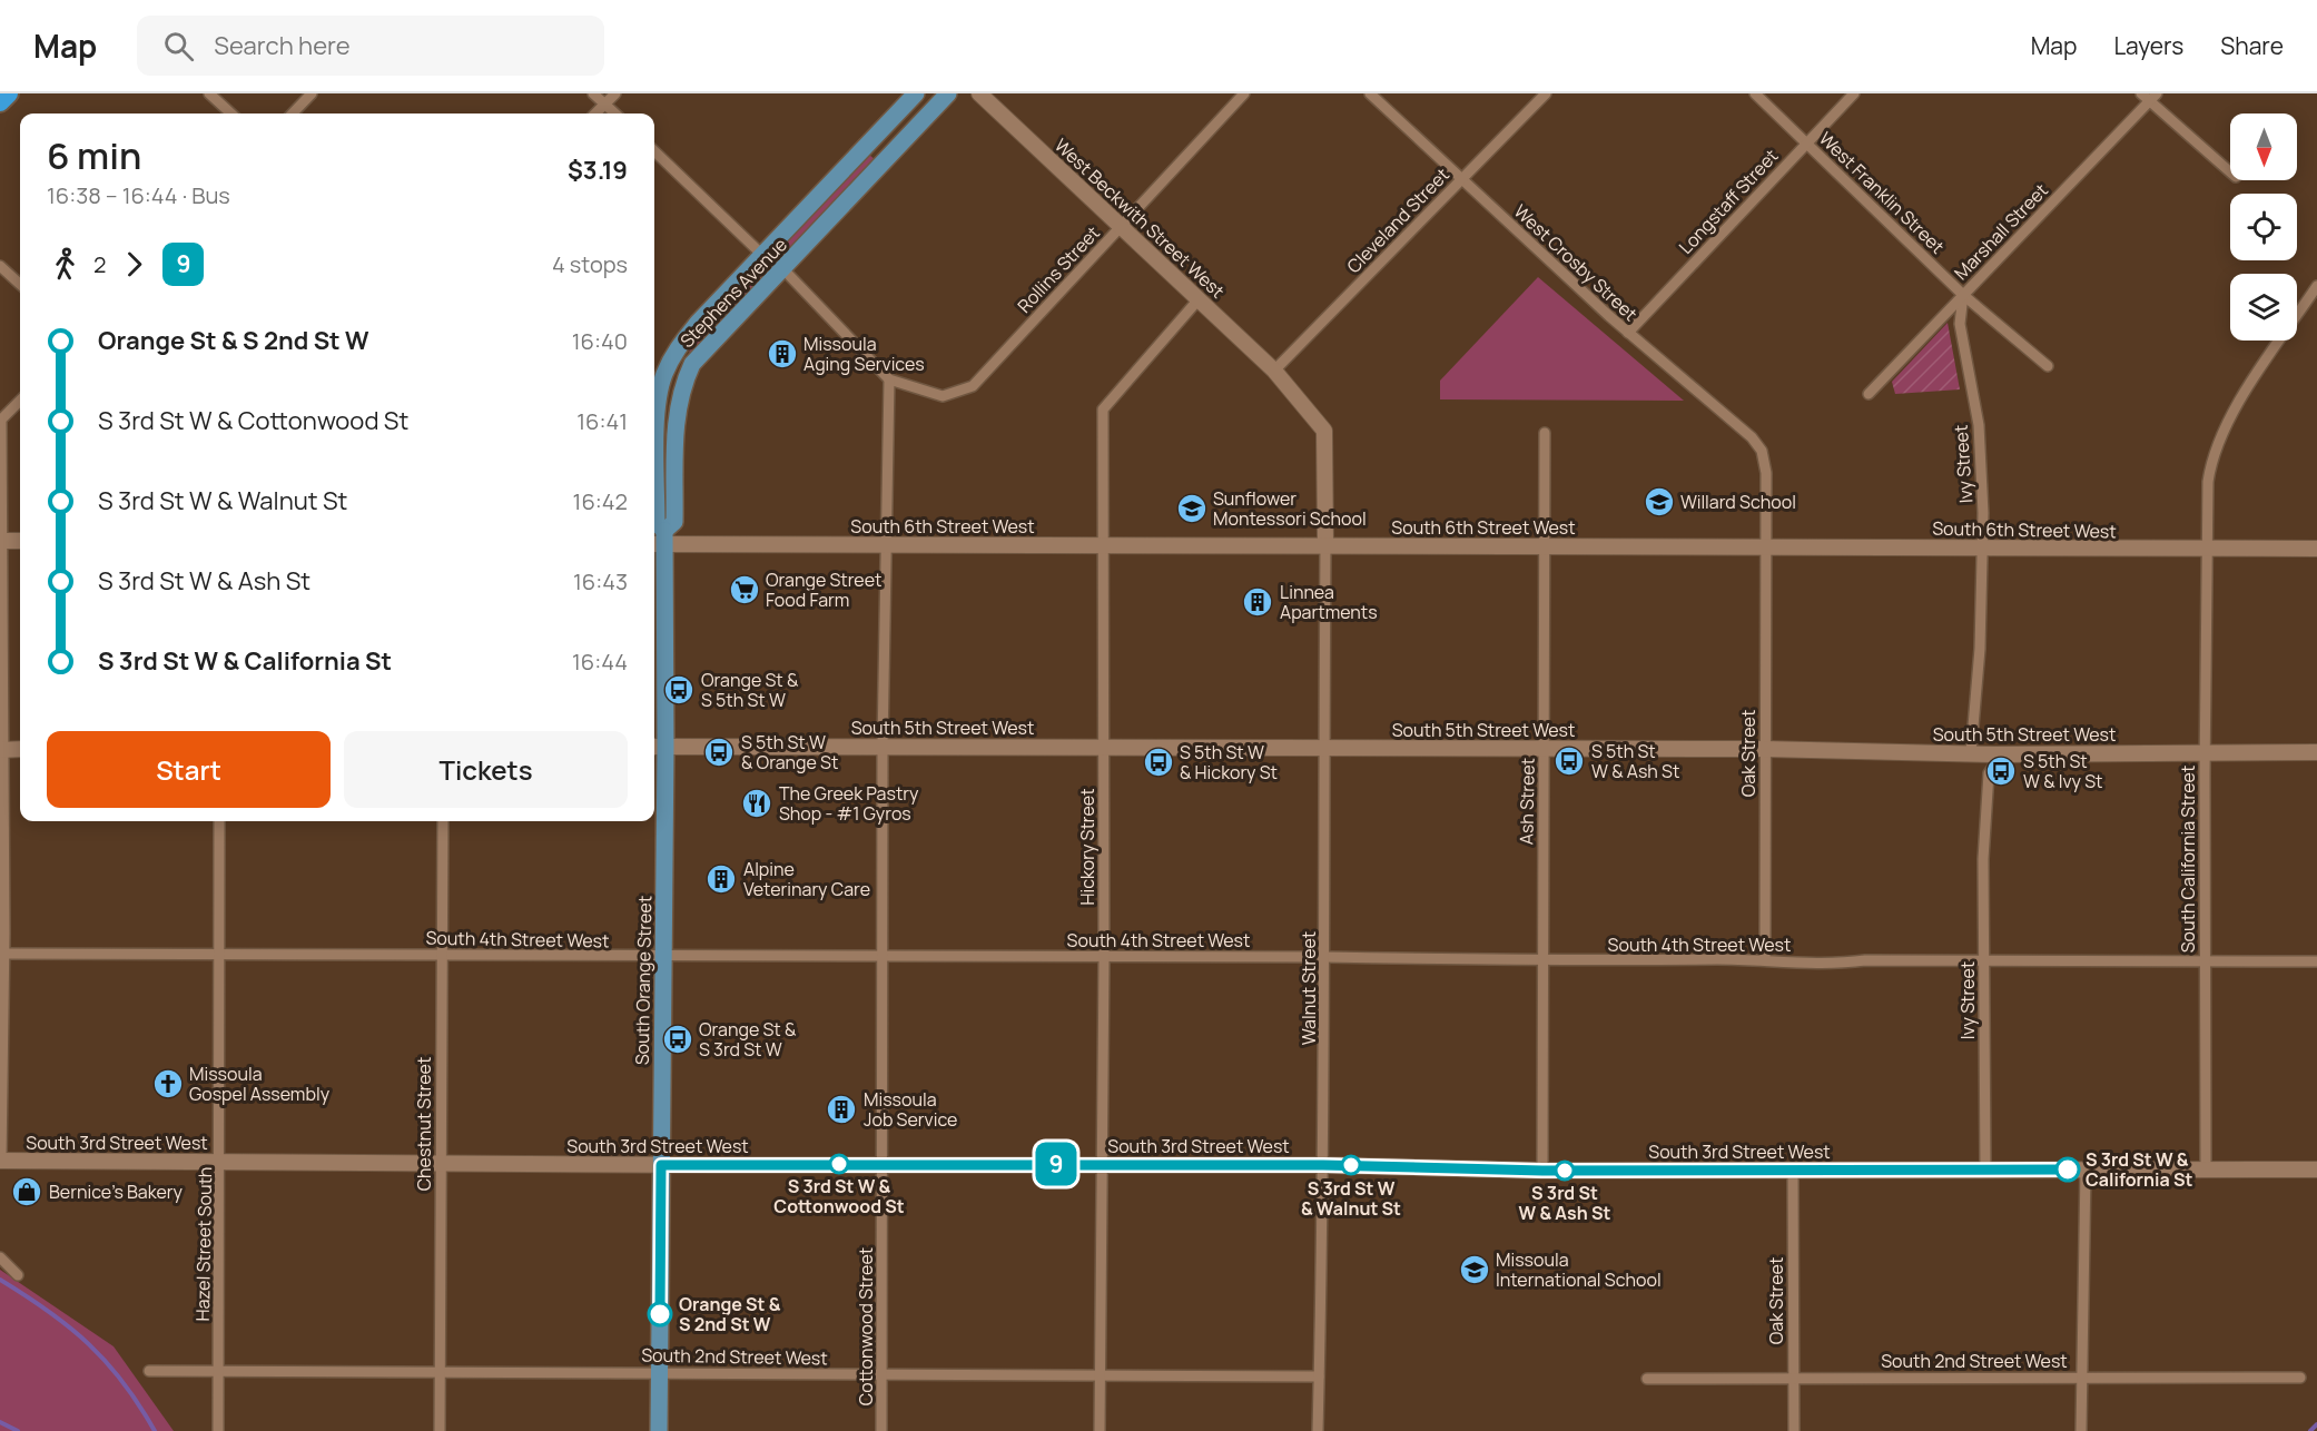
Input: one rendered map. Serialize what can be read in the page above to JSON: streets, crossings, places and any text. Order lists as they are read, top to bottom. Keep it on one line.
{"streets":{"main road":["Stephens Avenue","South Orange Street"],"street":["West Franklin Street","Longstaff Street","West Beckwith Street West","Cleveland Street","Marshall Street","West Crosby Street","Rollins Street","Ivy Street","South 6th Street West","South 5th Street West","Oak Street","Ash Street","Hickory Street","South California Street","South 4th Street West","Walnut Street","Chestnut Street","South 3rd Street West","Hazel Street South","Cottonwood Street","South 2nd Street West"]},"crossings":[["West Franklin Street","Longstaff Street"],["West Franklin Street","Marshall Street"],["West Franklin Street","Ivy Street"],["Longstaff Street","West Crosby Street"],["West Beckwith Street West","Cleveland Street"],["West Beckwith Street West","Rollins Street"],["West Beckwith Street West","South 6th Street West"],["West Beckwith Street West","Hickory Street"],["West Beckwith Street West","Walnut Street"],["Cleveland Street","West Crosby Street"],["Marshall Street","Ivy Street"],["West Crosby Street","Oak Street"],["Rollins Street","Cottonwood Street"],["Stephens Avenue","South 6th Street West"],["Stephens Avenue","South Orange Street"],["Ivy Street","South 6th Street West"],["Ivy Street","South 5th Street West"],["Ivy Street","South 4th Street West"],["Ivy Street","South 3rd Street West"],["South 6th Street West","Oak Street"],["South 6th Street West","Ash Street"],["South 6th Street West","Hickory Street"],["South 6th Street West","South California Street"],["South 6th Street West","South Orange Street"],["South 6th Street West","Walnut Street"],["South 6th Street West","Cottonwood Street"],["South 5th Street West","Oak Street"],["South 5th Street West","Ash Street"],["South 5th Street West","Hickory Street"],["South 5th Street West","South California Street"],["South 5th Street West","South Orange Street"],["South 5th Street West","Walnut Street"],["South 5th Street West","Cottonwood Street"],["Oak Street","South 4th Street West"],["Oak Street","South 3rd Street West"],["Oak Street","South 2nd Street West"],["Ash Street","South 4th Street West"],["Ash Street","South 3rd Street West"],["Hickory Street","South 4th Street West"],["Hickory Street","South 3rd Street West"],["Hickory Street","South 2nd Street West"],["South California Street","South 4th Street West"],["South California Street","South 3rd Street West"],["South 4th Street West","South Orange Street"],["South 4th Street West","Walnut Street"],["South 4th Street West","Chestnut Street"],["South 4th Street West","Hazel Street South"],["South 4th Street West","Cottonwood Street"],["South Orange Street","South 3rd Street West"],["South Orange Street","South 2nd Street West"],["Walnut Street","South 3rd Street West"],["Walnut Street","South 2nd Street West"],["Chestnut Street","South 3rd Street West"],["Chestnut Street","South 2nd Street West"],["South 3rd Street West","Hazel Street South"],["South 3rd Street West","Cottonwood Street"],["Hazel Street South","South 2nd Street West"],["Cottonwood Street","South 2nd Street West"]],"places":{"building":["Missoula Aging Services","Linnea Apartments","Alpine Veterinary Care","Missoula Job Service"],"school or university":["Willard School","Sunflower Montessori School","Missoula International School"],"supermarket":["Orange Street Food Farm"],"bus stop":["Orange St & S 5th St W","S 5th St W & Orange St","S 5th St W & Ash St","S 5th St W & Hickory St","S 5th St W & Ivy St","Orange St & S 3rd St W"],"restaurant":["The Greek Pastry Shop - #1 Gyros"],"church":["Missoula Gospel Assembly"],"other":["S 3rd St W & Cottonwood St","S 3rd St W & Walnut St","S 3rd St W & California St","S 3rd St W & Ash St","Orange St & S 2nd St W"],"shop":["Bernice's Bakery"]},"lines":["bus line 9"],"north":"bottom","page":{"header":"Map","search":"Search here","nav":["Map","Layers","Share"],"on_map":"9","heading":["6 min","16:38 – 16:44 · Bus","$3.19"],"legs":["2","9","4 stops"],"list":[{"name":"Orange St & S 2nd St W","value":"16:40"},{"name":"S 3rd St W & Cottonwood St","value":"16:41"},{"name":"S 3rd St W & Walnut St","value":"16:42"},{"name":"S 3rd St W & Ash St","value":"16:43"},{"name":"S 3rd St W & California St","value":"16:44"}],"buttons":["Start","Tickets"]}}
